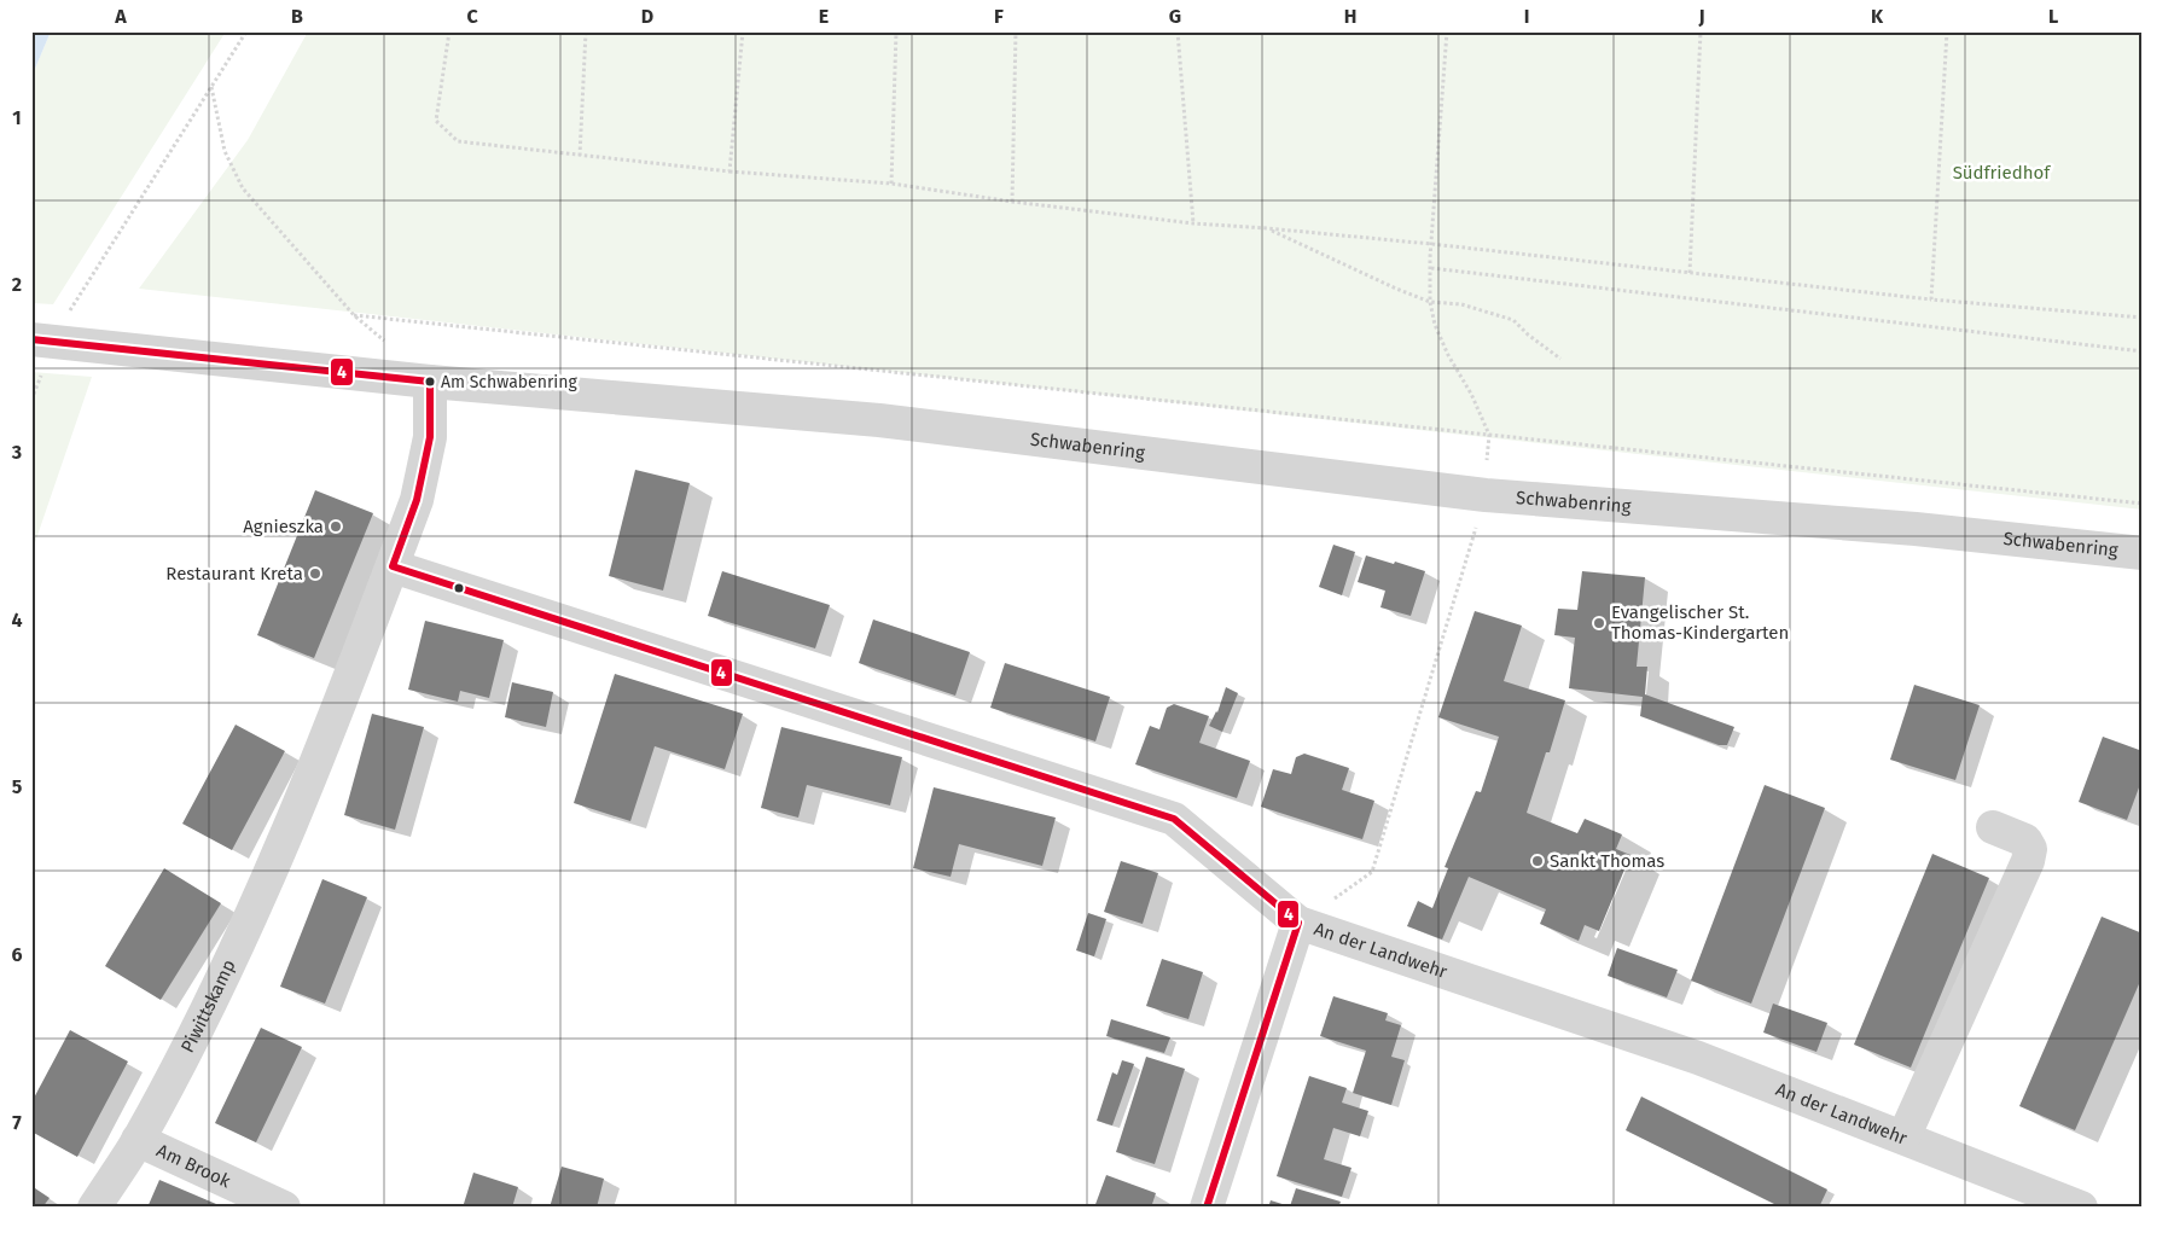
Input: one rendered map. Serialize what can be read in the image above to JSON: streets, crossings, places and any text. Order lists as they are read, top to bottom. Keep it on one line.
{"streets":{"street":["Schwabenring","An der Landwehr","Piwittskamp","Am Brook"]},"crossings":[["Schwabenring","Piwittskamp"],["An der Landwehr","Piwittskamp"],["Piwittskamp","Am Brook"]],"parks":["Südfriedhof"],"places":["Am Schwabenring","Agnieszka","Restaurant Kreta","Evangelischer St. Thomas-Kindergarten","Sankt Thomas"],"lines":["transit line 4"],"grid":{"columns":["A","B","C","D","E","F","G","H","I","J","K","L"],"rows":["1","2","3","4","5","6","7"]}}
